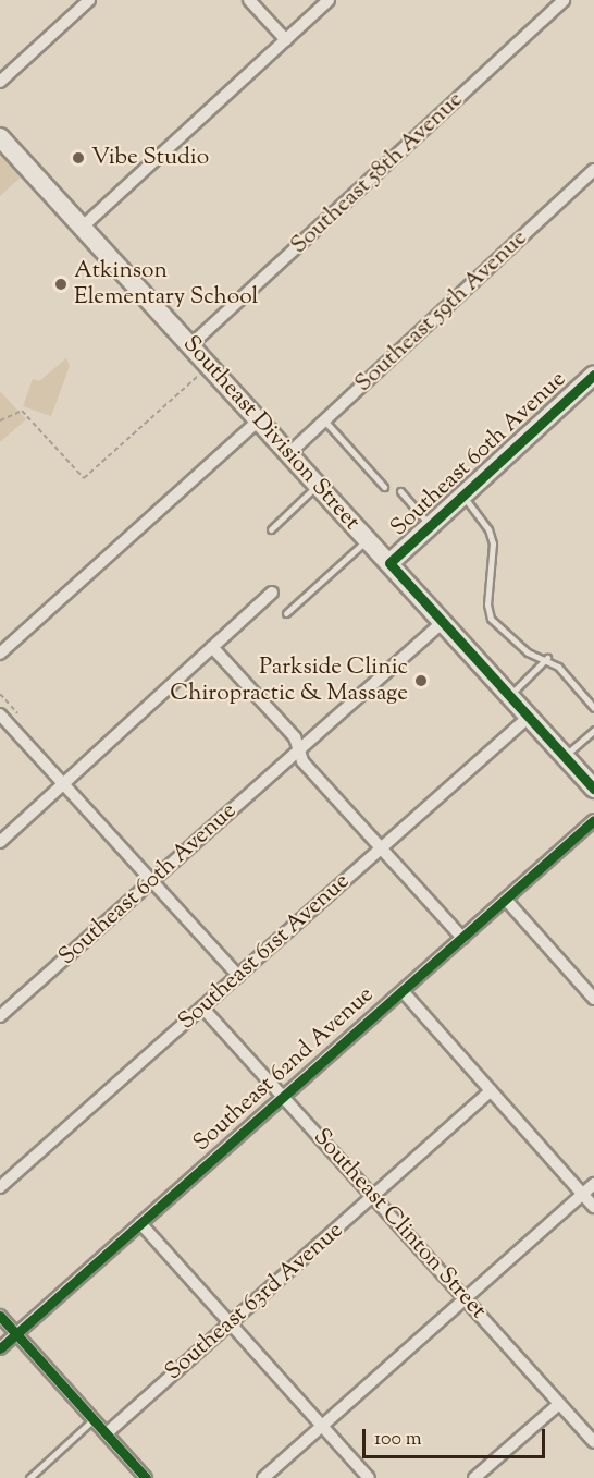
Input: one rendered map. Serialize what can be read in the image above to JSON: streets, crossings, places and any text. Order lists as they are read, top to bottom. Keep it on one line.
{"streets":{"main road":["Southeast Division Street","Southeast 60th Avenue"],"street":["Southeast 58th Avenue","Southeast 59th Avenue","Southeast 61st Avenue","Southeast 62nd Avenue","Southeast Clinton Street","Southeast 63rd Avenue"]},"crossings":[["Southeast 58th Avenue","Southeast Division Street"],["Southeast 59th Avenue","Southeast Division Street"],["Southeast Division Street","Southeast 60th Avenue"],["Southeast Division Street","Southeast 61st Avenue"],["Southeast 61st Avenue","Southeast Clinton Street"],["Southeast 62nd Avenue","Southeast Clinton Street"],["Southeast Clinton Street","Southeast 63rd Avenue"]],"places":["Vibe Studio","Atkinson Elementary School","Parkside Clinic Chiropractic & Massage"],"scale_bar":"100 m"}
